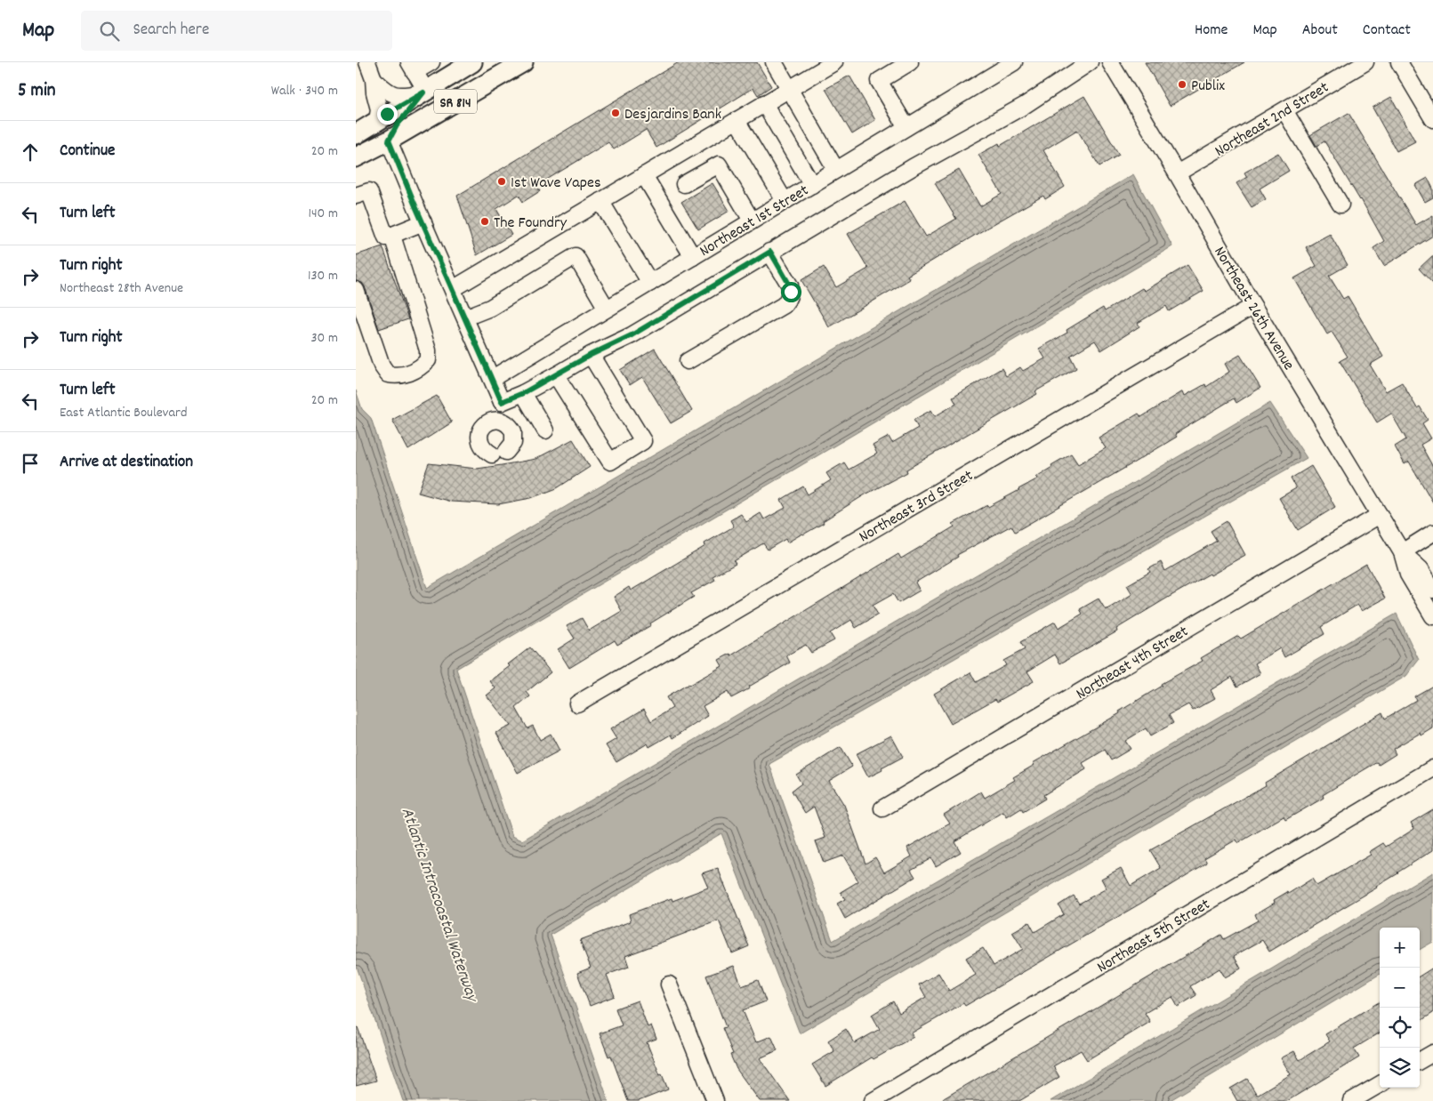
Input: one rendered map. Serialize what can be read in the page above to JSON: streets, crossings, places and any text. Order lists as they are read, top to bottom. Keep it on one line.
{"streets":{"main road":["SR 814"],"street":["Northeast 2nd Street","Northeast 1st Street","Northeast 26th Avenue","Northeast 3rd Street","Northeast 4th Street","Northeast 5th Street"]},"crossings":[["Northeast 2nd Street","Northeast 26th Avenue"],["Northeast 26th Avenue","Northeast 3rd Street"],["Northeast 26th Avenue","Northeast 4th Street"]],"water":["Atlantic Intracoastal Waterway"],"places":["Publix","Desjardins Bank","1st Wave Vapes","The Foundry"],"page":{"header":"Map","search":"Search here","nav":["Home","Map","About","Contact"],"heading":["5 min","Walk · 340 m"],"list":[["Continue","20 m"],["Turn left","140 m"],["Turn right","Northeast 28th Avenue","130 m"],["Turn right","30 m"],["Turn left","East Atlantic Boulevard","20 m"],"Arrive at destination"],"map_buttons":["+","−"]}}
